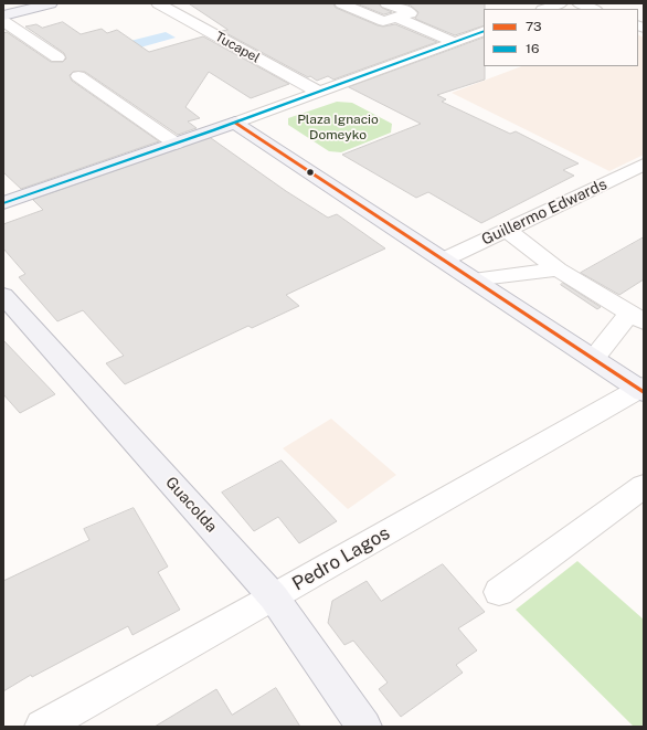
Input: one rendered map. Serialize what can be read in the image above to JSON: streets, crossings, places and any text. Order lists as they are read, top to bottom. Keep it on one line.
{"streets":{"main road":["Guacolda"],"street":["Tucapel","Guillermo Edwards","Pedro Lagos"]},"crossings":[["Guacolda","Pedro Lagos"]],"parks":["Plaza Ignacio Domeyko"],"lines":["transit line 16","transit line 73"],"legend":["73","16"]}
